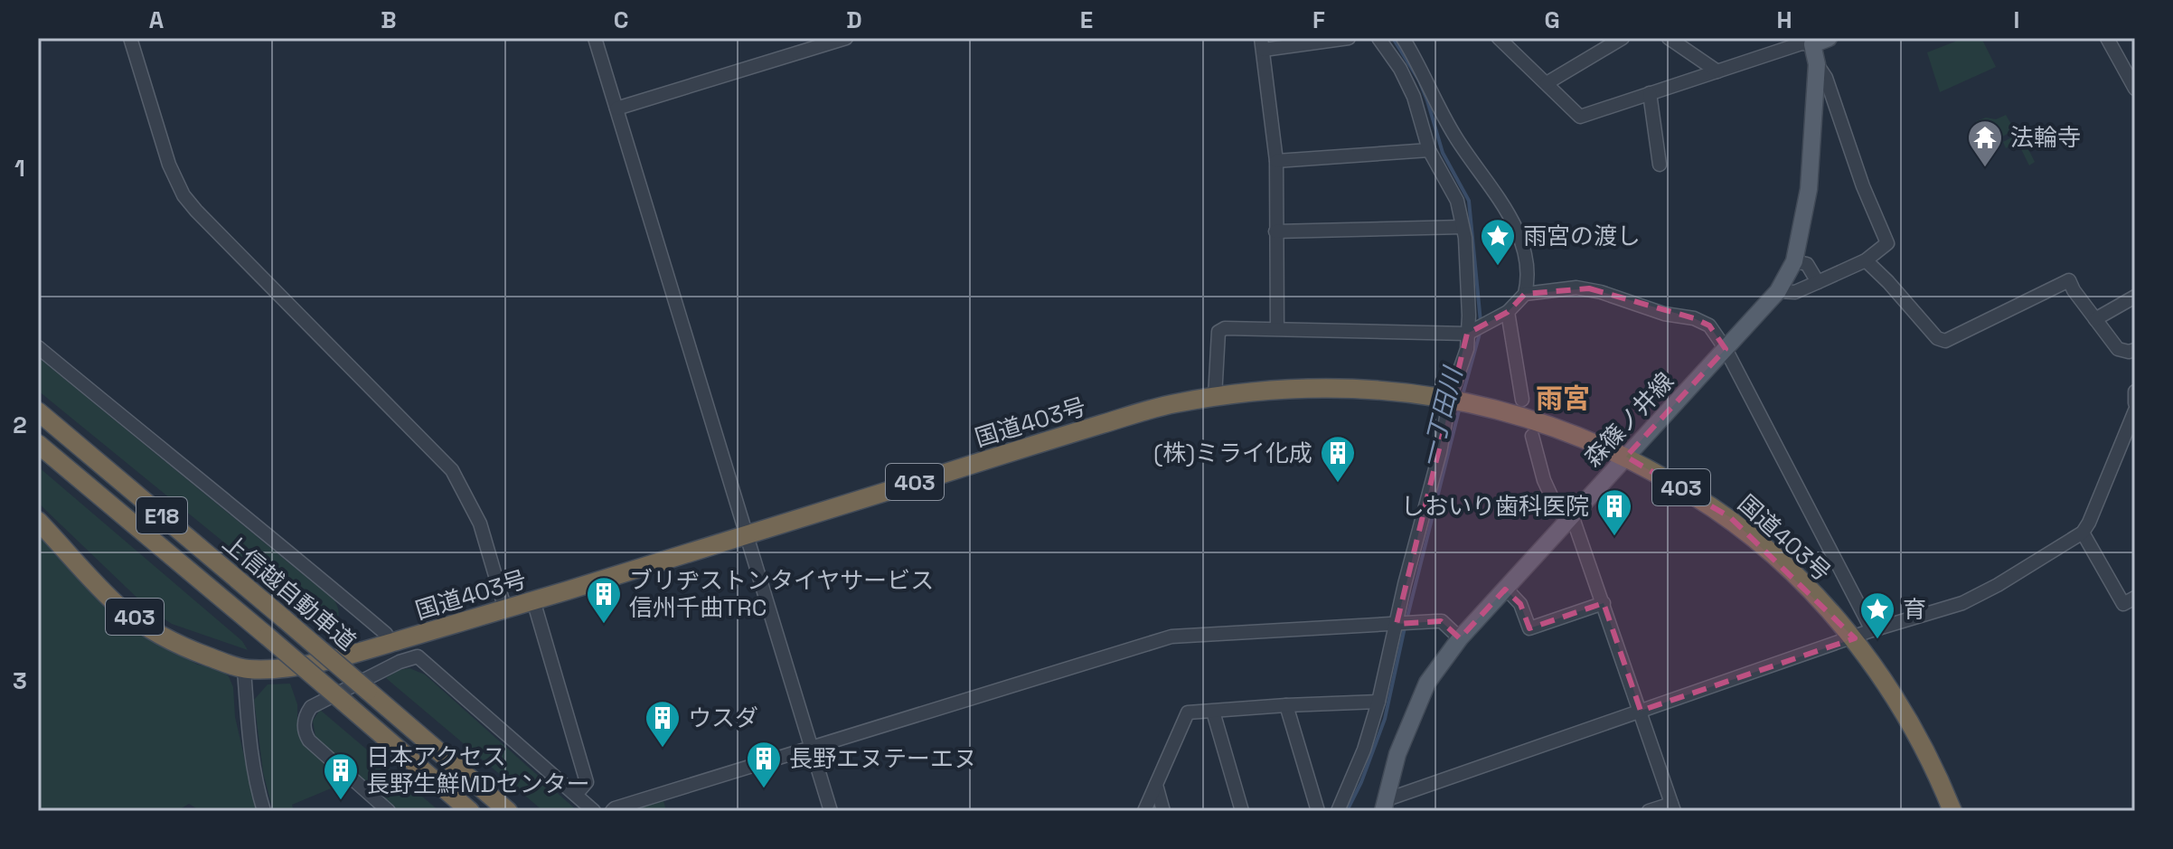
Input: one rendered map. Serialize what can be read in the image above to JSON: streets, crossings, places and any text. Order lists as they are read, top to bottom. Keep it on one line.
{"streets":{"highway":["国道403号","403","E18","上信越自動車道"],"main road":["森篠ノ井線"]},"crossings":[["森篠ノ井線","国道403号"]],"districts":["雨宮"],"water":["一丁田川"],"places":{"temple":["法輪寺"],"place":["雨宮の渡し","育"],"building":["(株)ミライ化成","しおいり歯科医院","ブリヂストンタイヤサービス 信州千曲TRC","ウスダ","長野エヌテーエヌ","日本アクセス 長野生鮮MDセンター"]},"grid":{"columns":["A","B","C","D","E","F","G","H","I"],"rows":["1","2","3"]}}
